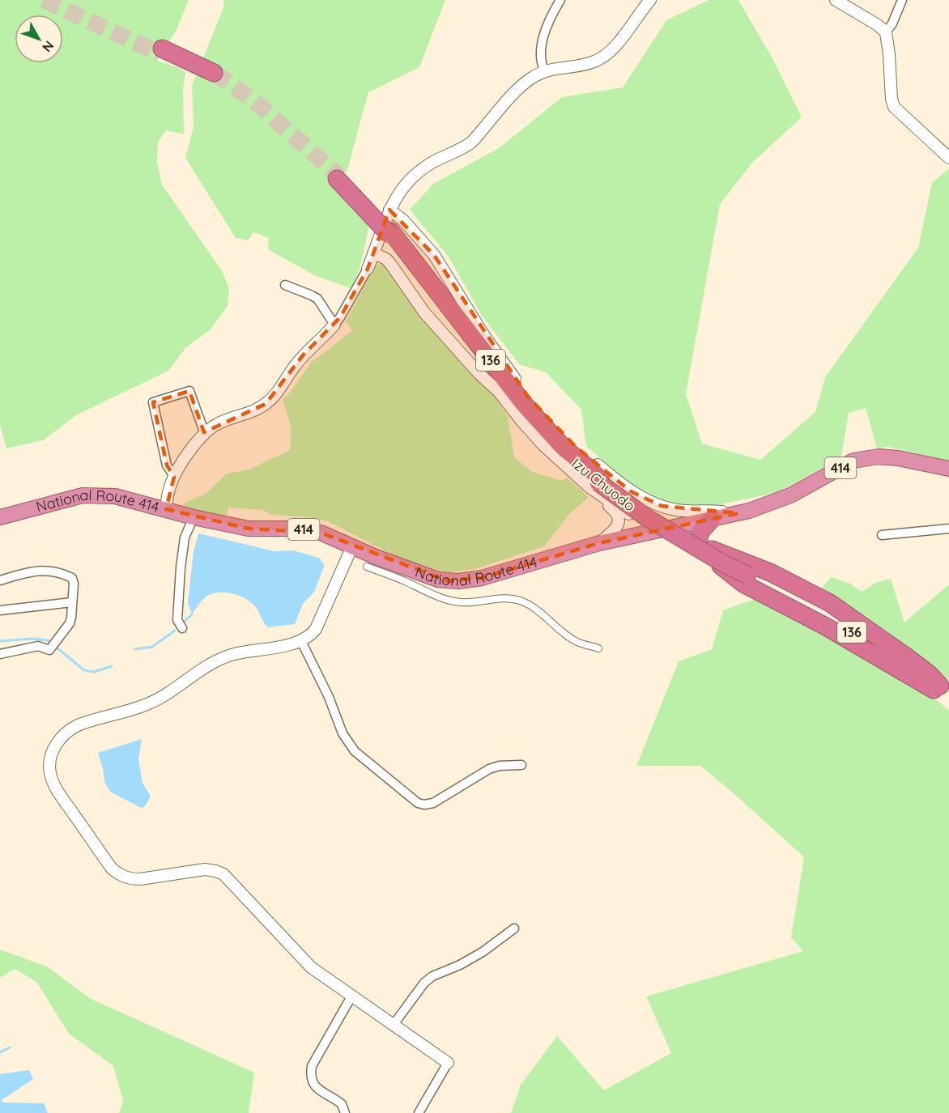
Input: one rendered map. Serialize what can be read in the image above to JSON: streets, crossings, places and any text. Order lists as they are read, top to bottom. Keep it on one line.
{"streets":{"highway":["136","414","Izu Chuodo","National Route 414"]},"north":"bottom right"}
